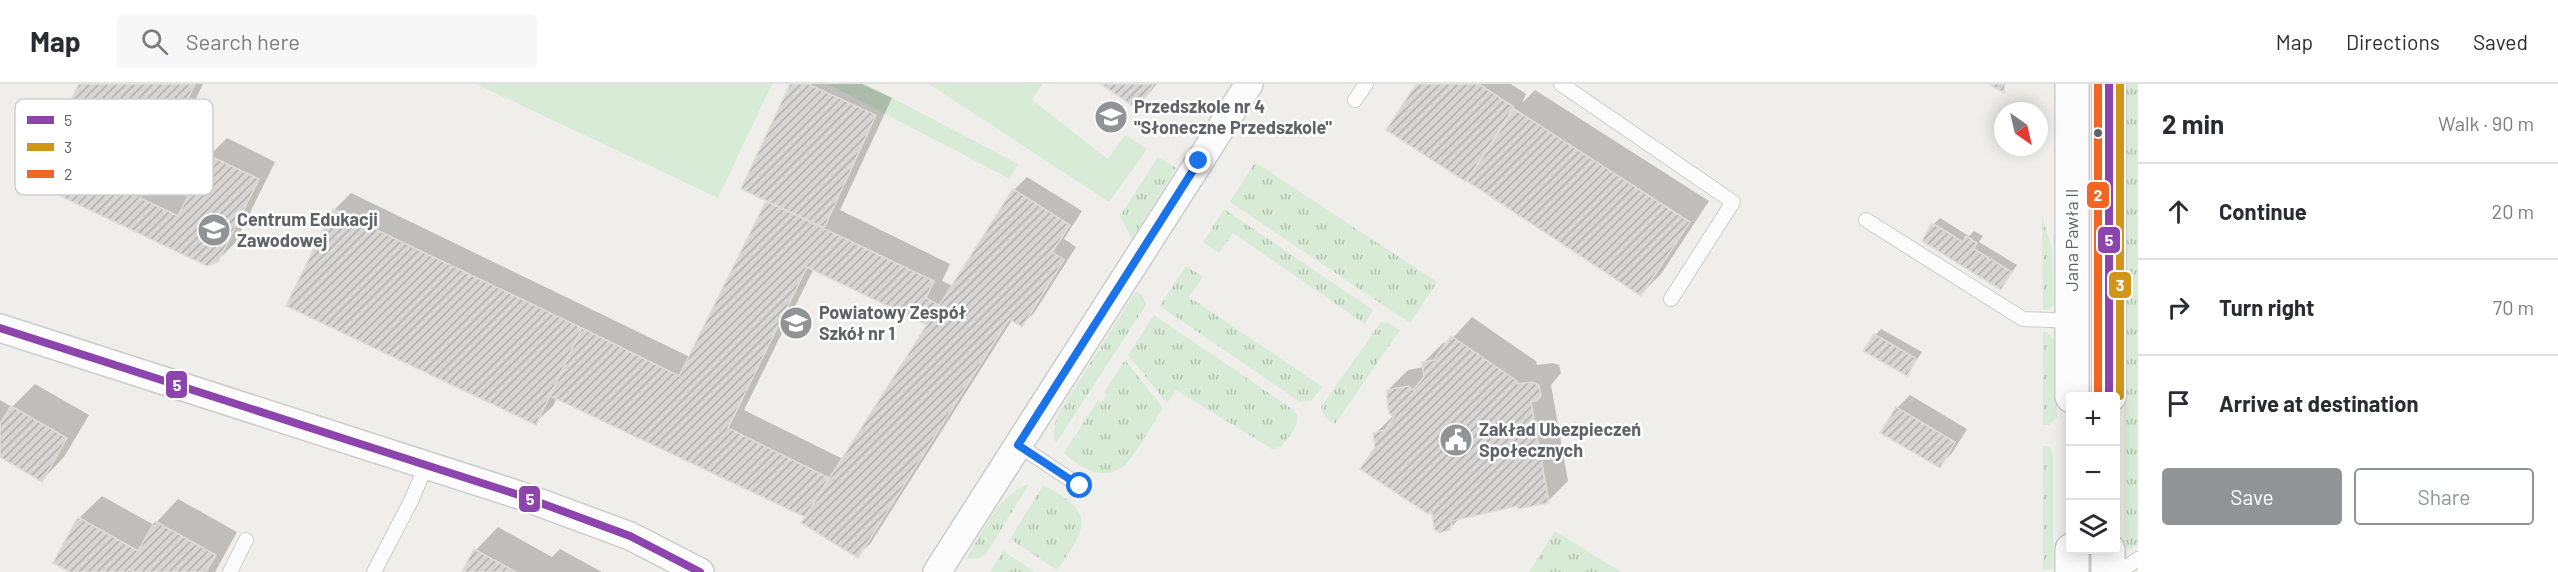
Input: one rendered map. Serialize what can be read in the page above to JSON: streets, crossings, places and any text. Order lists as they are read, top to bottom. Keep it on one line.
{"streets":{"main road":["Jana Pawła II"]},"places":{"school or university":["Przedszkole nr 4 \"Słoneczne Przedszkole\"","Centrum Edukacji Zawodowej","Powiatowy Zespół Szkół nr 1"],"public building":["Zakład Ubezpieczeń Społecznych"]},"lines":["transit line 5","transit line 3","transit line 2"],"legend":["5","3","2"],"north":"bottom right","page":{"header":"Map","search":"Search here","nav":["Map","Directions","Saved"],"heading":["2 min","Walk · 90 m"],"list":[["Continue","20 m"],["Turn right","70 m"],"Arrive at destination"],"map_buttons":["+","−"],"buttons":["Save","Share"]}}
